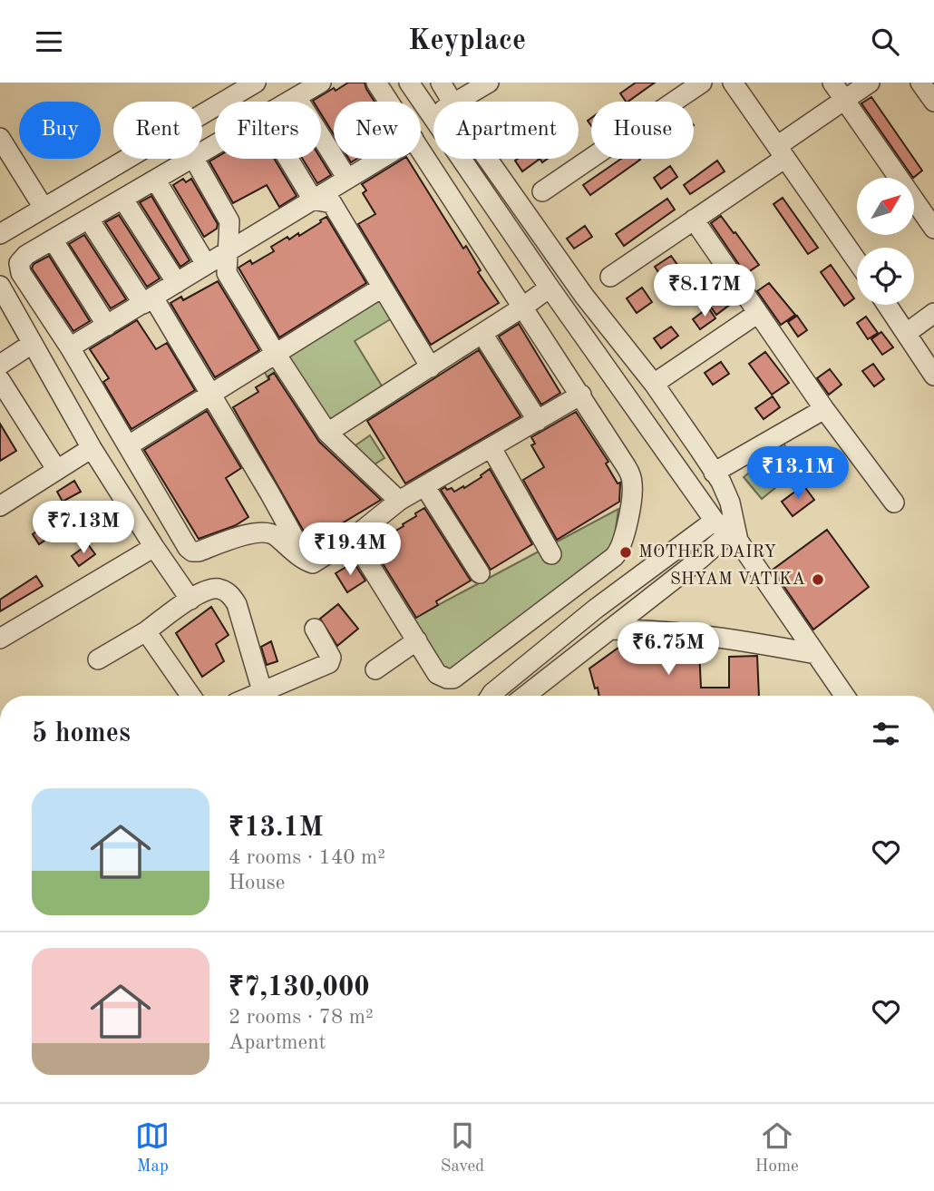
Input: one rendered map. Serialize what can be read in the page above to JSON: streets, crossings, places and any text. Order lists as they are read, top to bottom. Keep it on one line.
{"places":["MOTHER DAIRY","SHYAM VATIKA"],"north":"top right","page":{"header":"Keyplace","chip":["Buy","Rent","Filters","New","Apartment","House"],"price":["₹8.17M","₹13.1M","₹7.13M","₹19.4M","₹6.75M"],"heading":"5 homes","list":[{"name":"₹13.1M","note":"4 rooms · 140 m² · House"},{"name":"₹7,130,000","note":"2 rooms · 78 m² · Apartment"}],"tabs":["Map","Saved","Home"]}}
